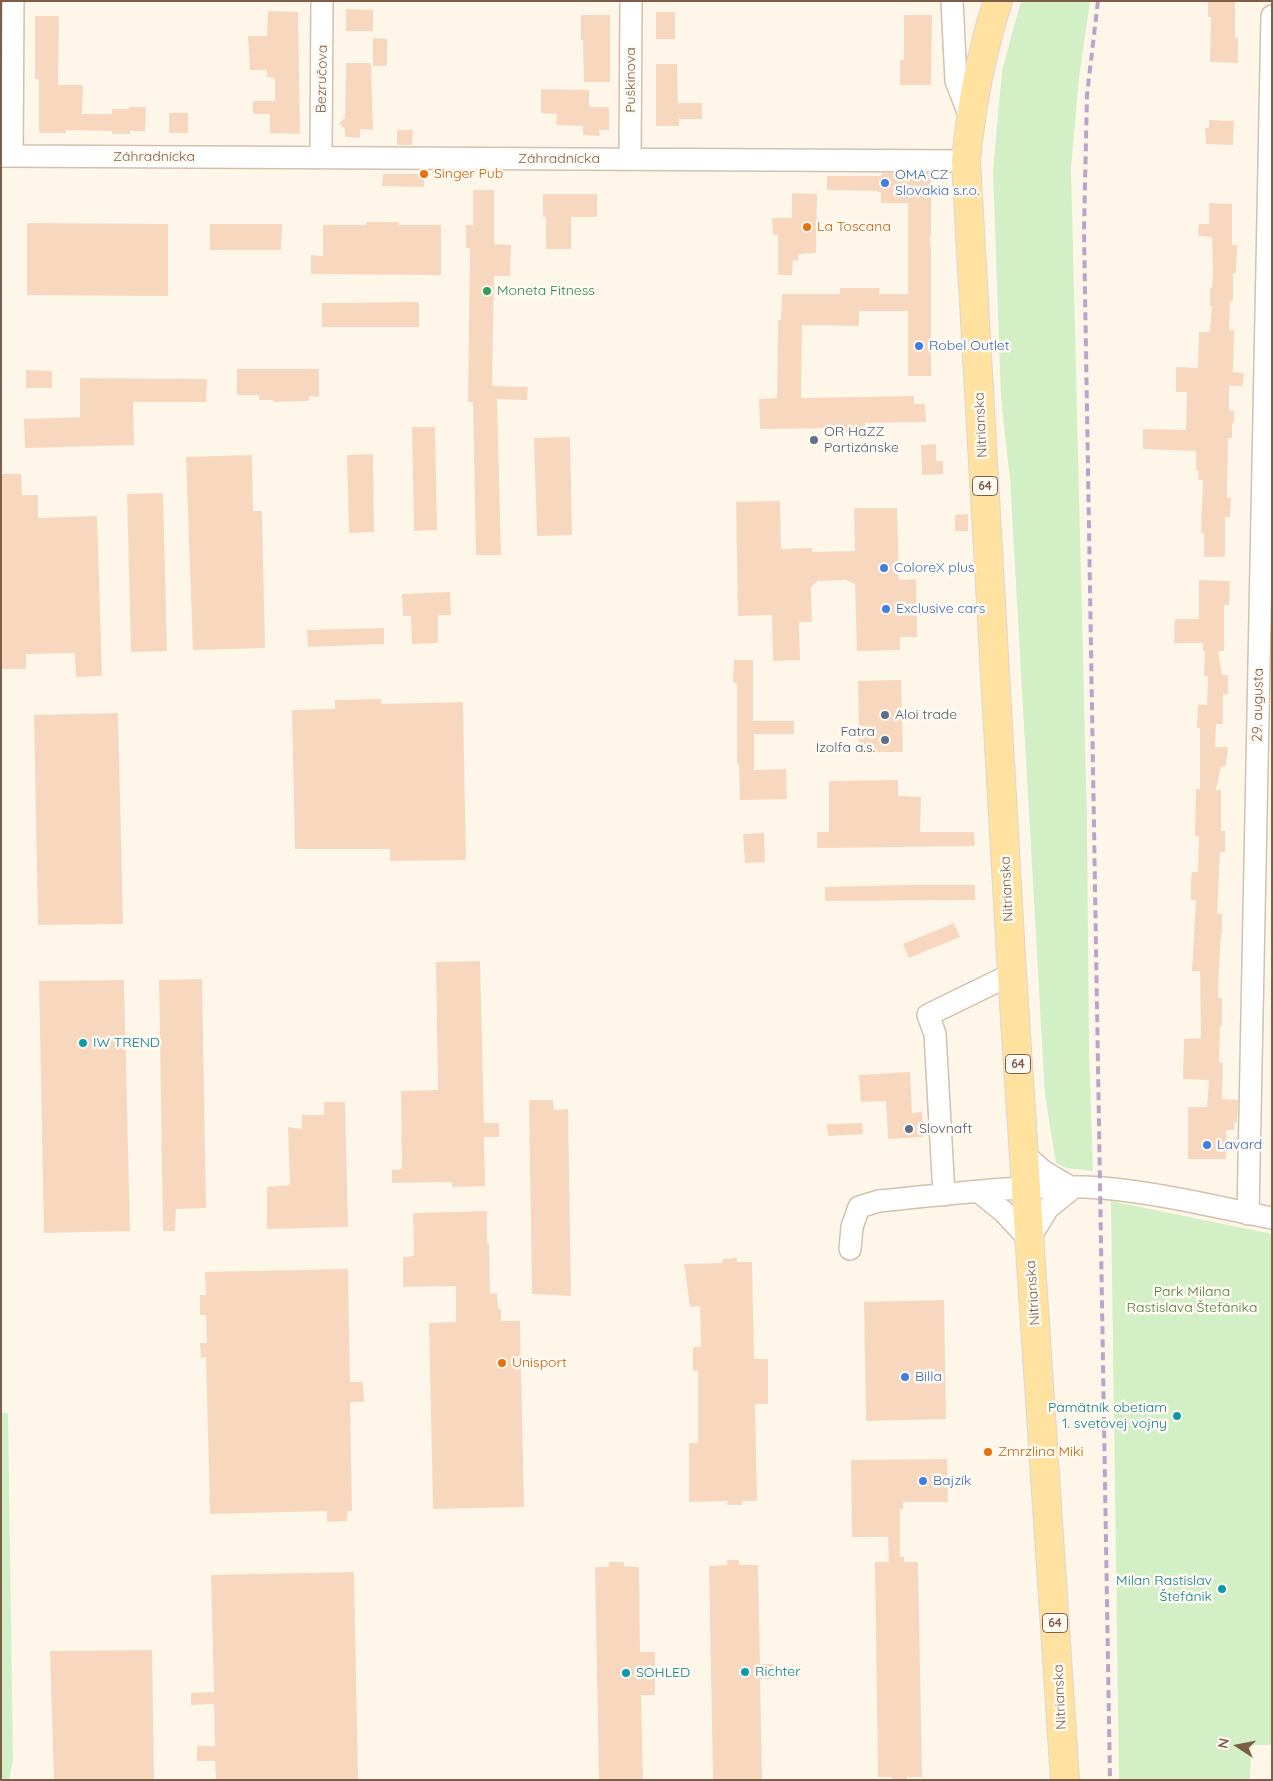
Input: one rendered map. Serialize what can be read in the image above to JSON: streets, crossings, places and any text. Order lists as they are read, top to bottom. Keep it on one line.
{"streets":{"main road":["Nitrianska","64"],"street":["Bezručova","Puškinova","Záhradnícka","29. augusta"]},"crossings":[["Bezručova","Záhradnícka"],["Puškinova","Záhradnícka"],["Záhradnícka","Nitrianska"]],"parks":["Park Milana Rastislava Štefánika"],"places":["Singer Pub","OMA CZ Slovakia s.r.o.","La Toscana","Moneta Fitness","Robel Outlet","OR HaZZ Partizánske","ColoreX plus","Exclusive cars","Aloi trade","Fatra Izolfa a.s.","IW TREND","Slovnaft","Lavard","Unisport","Billa","Pamätník obetiam 1. svetovej vojny","Zmrzlina Miki","Bajzík","Milan Rastislav Štefánik","Richter","SOHLED"],"north":"left"}
